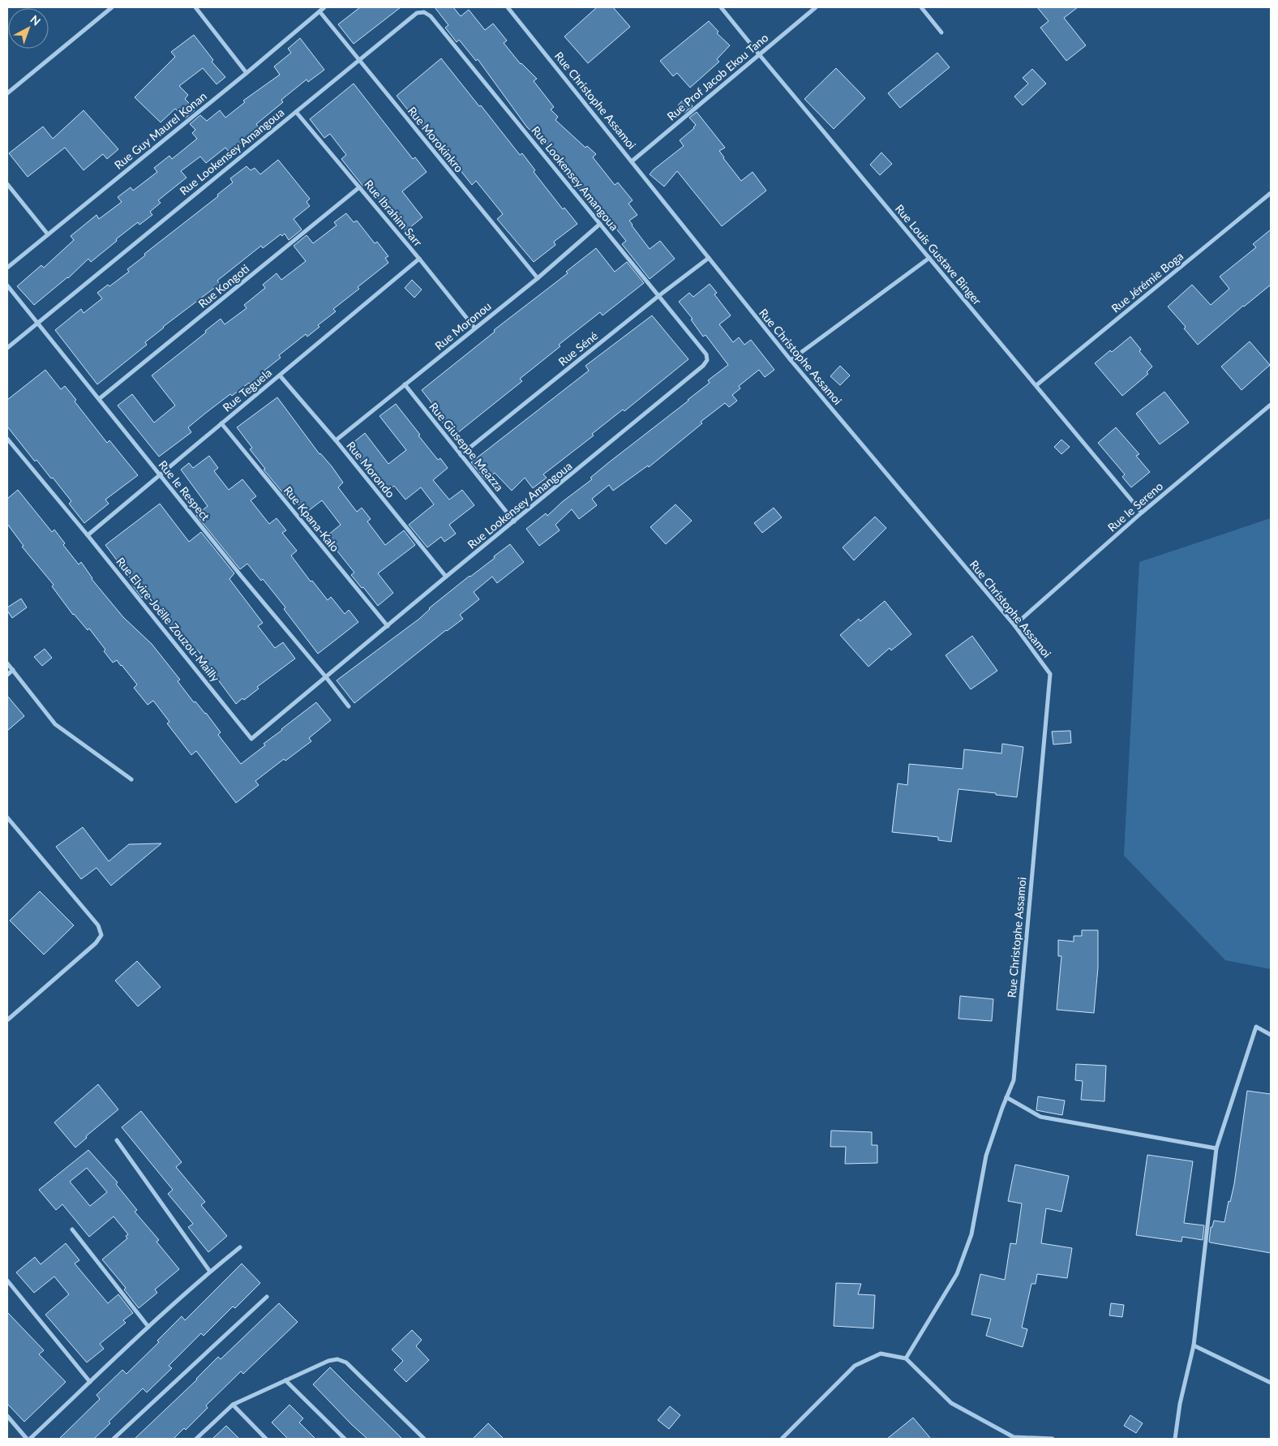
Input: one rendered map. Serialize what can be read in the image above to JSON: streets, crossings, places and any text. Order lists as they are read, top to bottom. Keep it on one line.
{"streets":{"street":["Rue Prof Jacob Ekou Tano","Rue Christophe Assamoi","Rue Guy Maurel Konan","Rue Morokinkro","Rue Lookensey Amangoua","Rue Ibrahim Sarr","Rue Louis Gustave Binger","Rue Jérémie Boga","Rue Kongoti","Rue Moronou","Rue Séné","Rue Teguela","Rue Giuseppe Meazza","Rue Morondo","Rue le Respect","Rue le Sereno","Rue Kpana-Kalo","Rue Elvire-Joëlle Zouzou-Mailly"]},"crossings":[["Rue Prof Jacob Ekou Tano","Rue Christophe Assamoi"],["Rue Prof Jacob Ekou Tano","Rue Louis Gustave Binger"],["Rue Christophe Assamoi","Rue Séné"],["Rue Christophe Assamoi","Rue le Sereno"],["Rue Guy Maurel Konan","Rue Morokinkro"],["Rue Morokinkro","Rue Lookensey Amangoua"],["Rue Morokinkro","Rue Moronou"],["Rue Lookensey Amangoua","Rue Ibrahim Sarr"],["Rue Lookensey Amangoua","Rue Moronou"],["Rue Lookensey Amangoua","Rue Séné"],["Rue Lookensey Amangoua","Rue Giuseppe Meazza"],["Rue Lookensey Amangoua","Rue Morondo"],["Rue Lookensey Amangoua","Rue le Respect"],["Rue Lookensey Amangoua","Rue Kpana-Kalo"],["Rue Lookensey Amangoua","Rue Elvire-Joëlle Zouzou-Mailly"],["Rue Ibrahim Sarr","Rue Kongoti"],["Rue Ibrahim Sarr","Rue Moronou"],["Rue Ibrahim Sarr","Rue Teguela"],["Rue Louis Gustave Binger","Rue Jérémie Boga"],["Rue Louis Gustave Binger","Rue le Sereno"],["Rue Kongoti","Rue le Respect"],["Rue Moronou","Rue Giuseppe Meazza"],["Rue Moronou","Rue Morondo"],["Rue Séné","Rue Giuseppe Meazza"],["Rue Teguela","Rue Morondo"],["Rue Teguela","Rue le Respect"],["Rue Teguela","Rue Kpana-Kalo"],["Rue Teguela","Rue Elvire-Joëlle Zouzou-Mailly"],["Rue le Respect","Rue Elvire-Joëlle Zouzou-Mailly"]],"north":"top right"}
